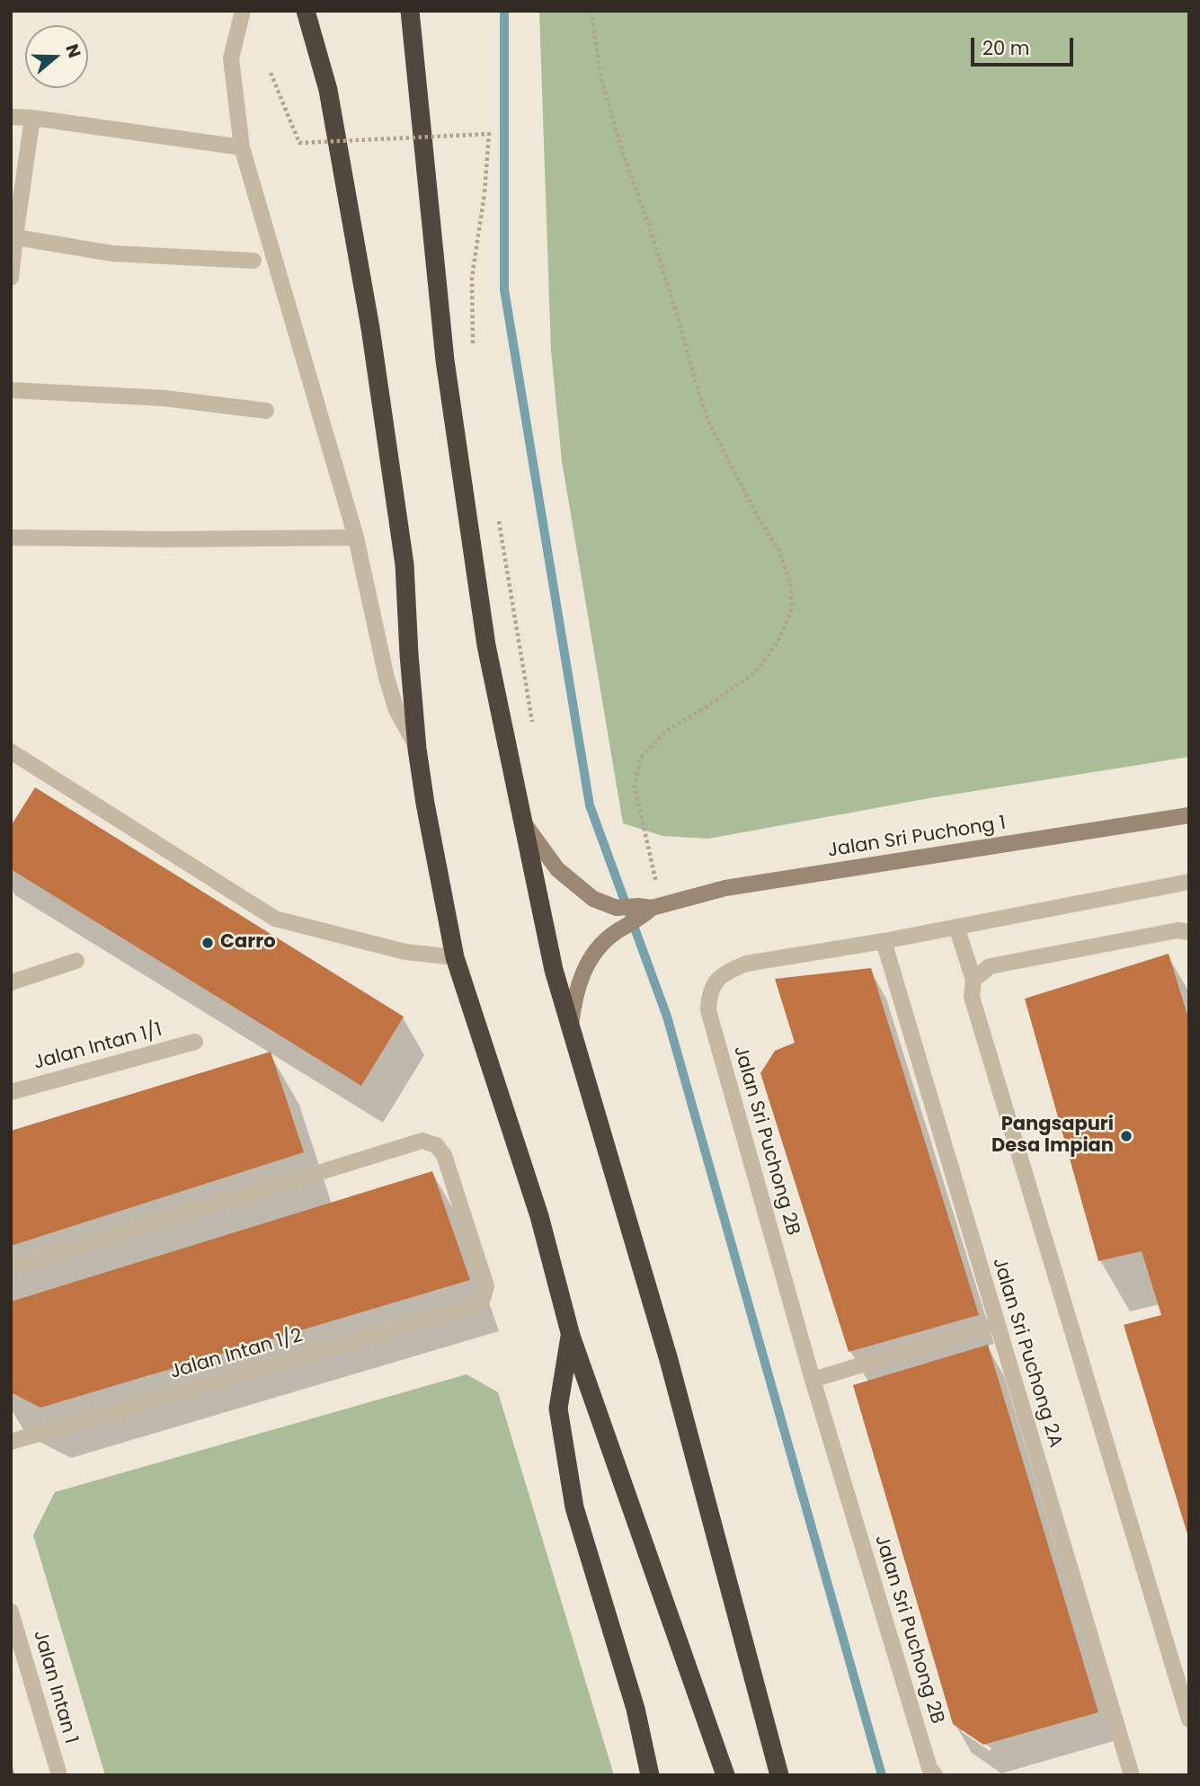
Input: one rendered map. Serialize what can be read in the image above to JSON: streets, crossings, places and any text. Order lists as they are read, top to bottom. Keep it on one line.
{"streets":{"street":["Jalan Sri Puchong 1","Jalan Intan 1/1","Jalan Sri Puchong 2B","Jalan Sri Puchong 2A","Jalan Intan 1/2","Jalan Intan 1"]},"crossings":[["Jalan Sri Puchong 2B","Jalan Sri Puchong 2A"]],"places":["Carro","Pangsapuri Desa Impian"],"scale_bar":"20 m","north":"right"}
